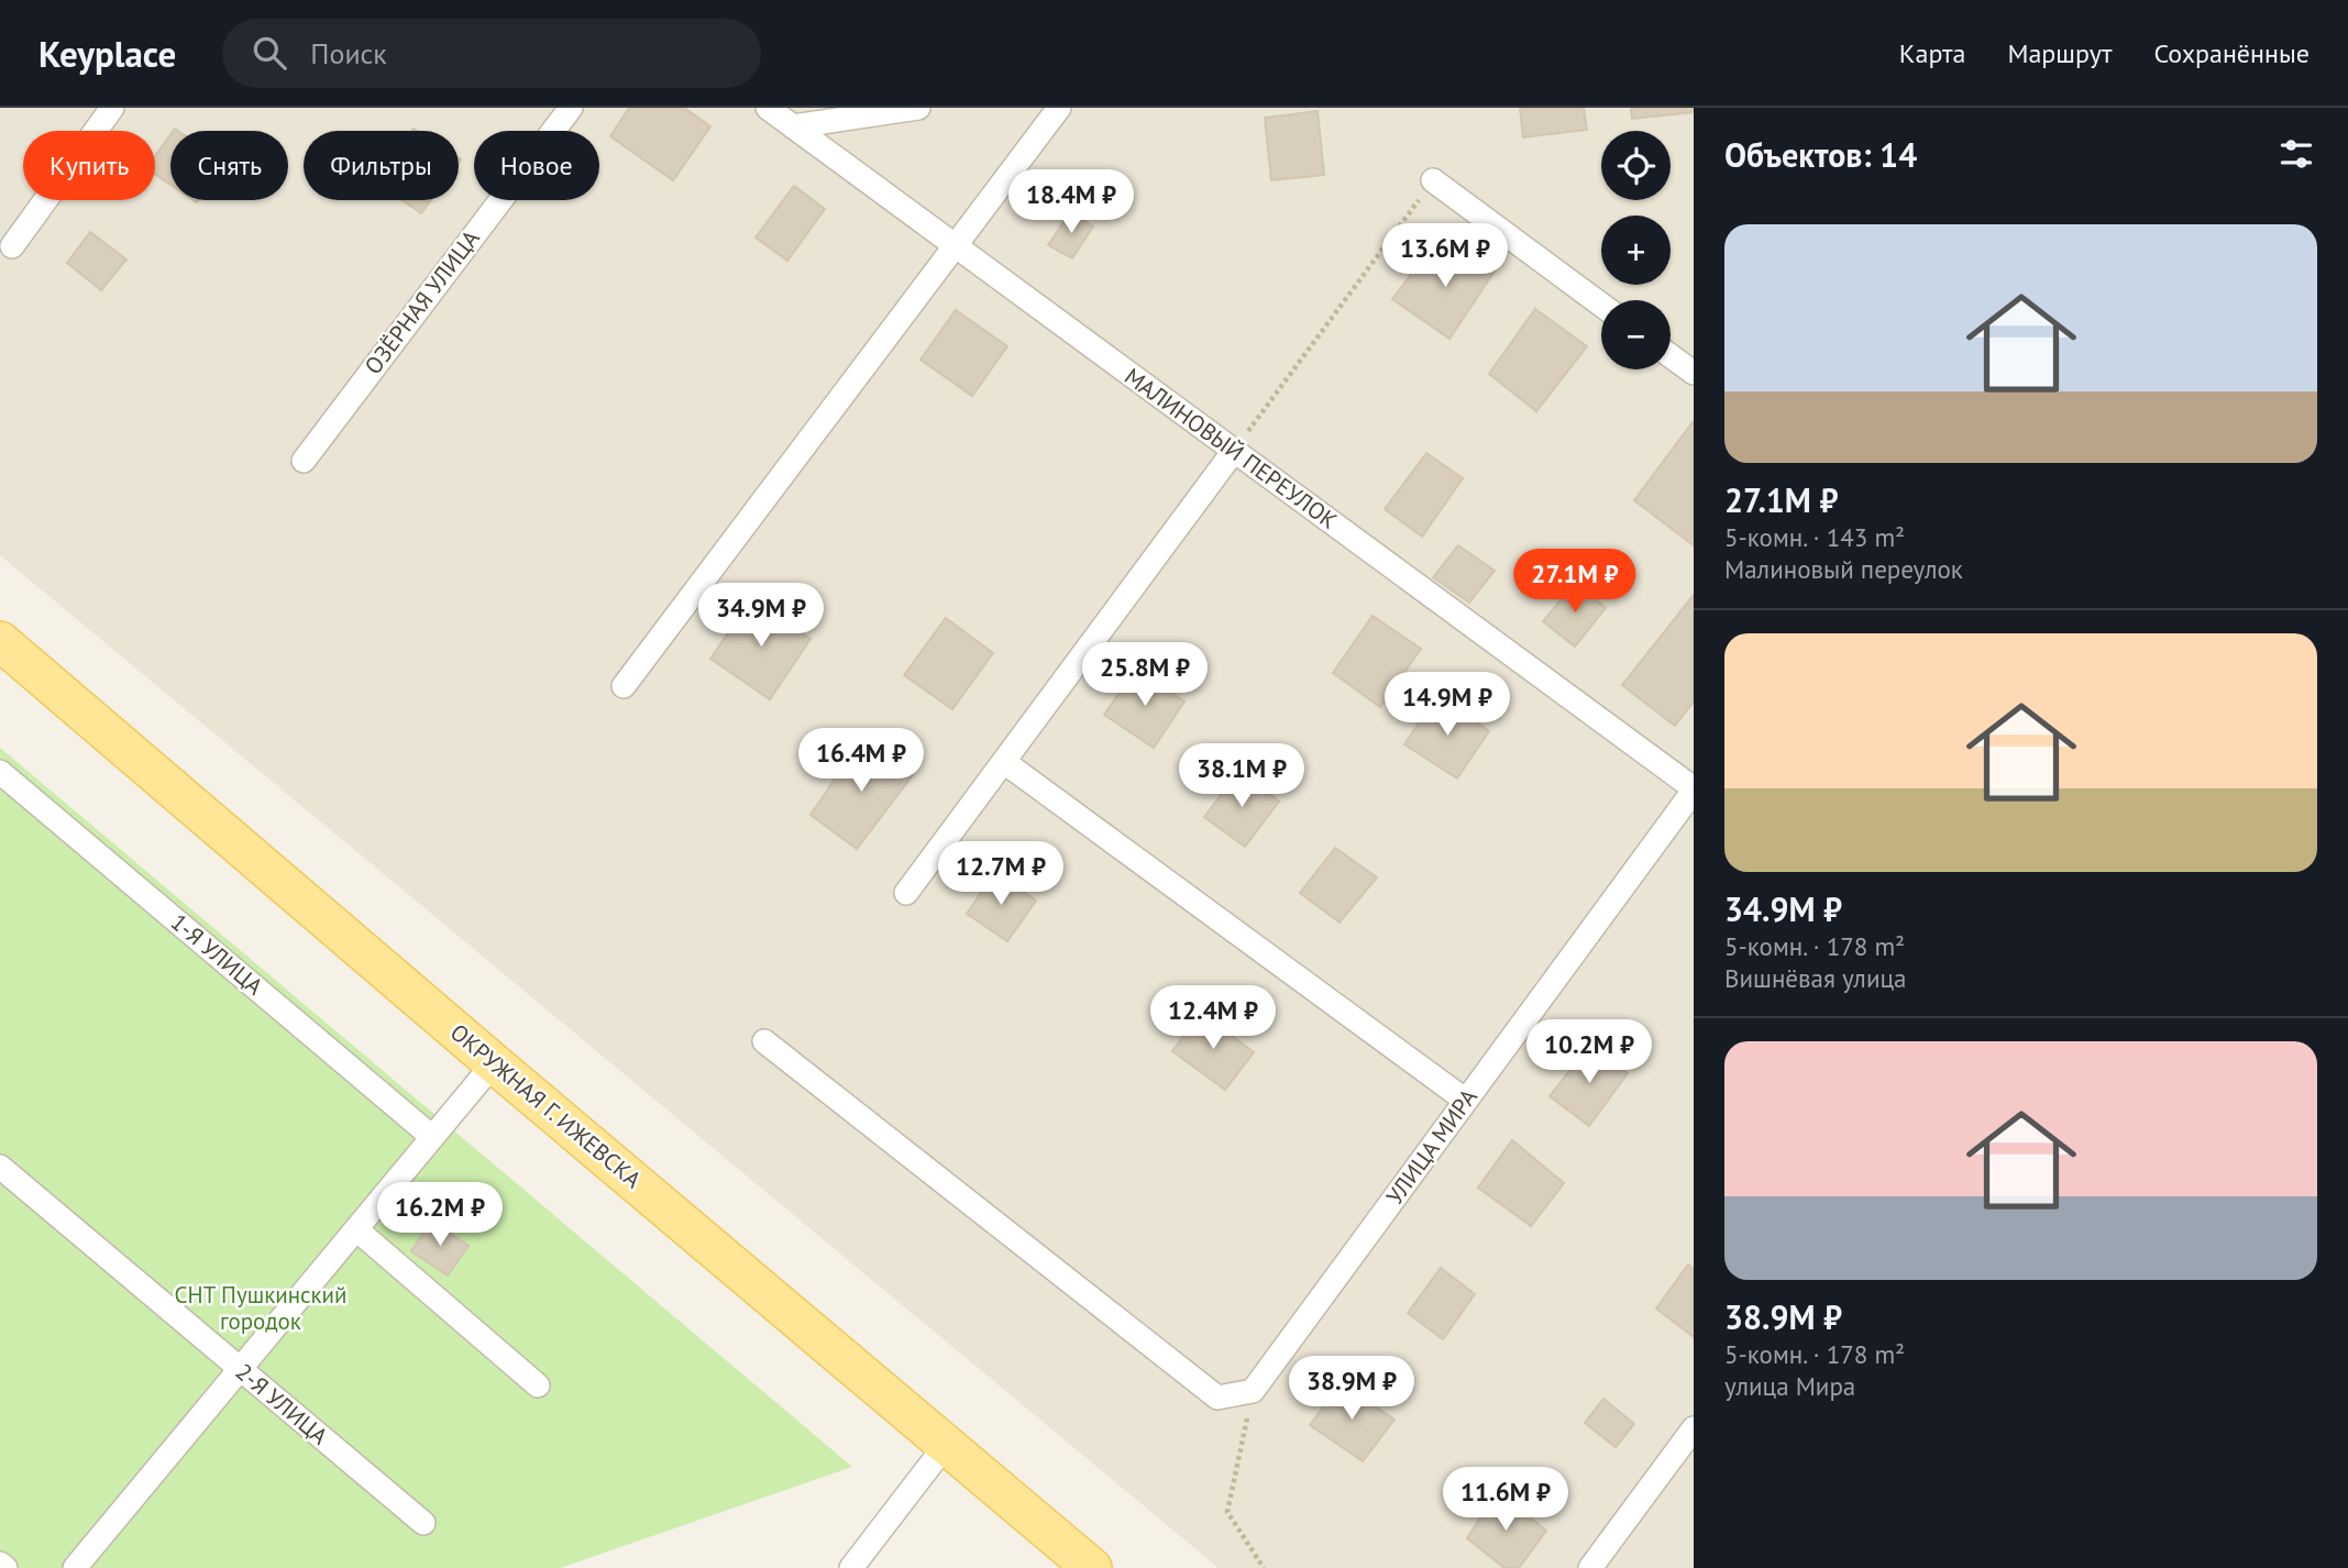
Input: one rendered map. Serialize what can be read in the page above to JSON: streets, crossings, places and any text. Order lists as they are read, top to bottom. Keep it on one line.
{"streets":{"main road":["ОКРУЖНАЯ Г. ИЖЕВСКА"],"street":["ОЗЁРНАЯ УЛИЦА","МАЛИНОВЫЙ ПЕРЕУЛОК","1-Я УЛИЦА","УЛИЦА МИРА","2-Я УЛИЦА"]},"crossings":[["МАЛИНОВЫЙ ПЕРЕУЛОК","УЛИЦА МИРА"]],"parks":["СНТ Пушкинский городок"],"page":{"header":"Keyplace","search":"Поиск","nav":["Карта","Маршрут","Сохранённые"],"heading":"Объектов: 14","map_buttons":["+","−"],"chip":["Купить","Снять","Фильтры","Новое"],"price":["18.4M ₽","13.6M ₽","27.1M ₽","34.9M ₽","25.8M ₽","14.9M ₽","16.4M ₽","38.1M ₽","12.7M ₽","12.4M ₽","10.2M ₽","16.2M ₽","38.9M ₽","11.6M ₽"],"list":[{"name":"27.1M ₽","note":"5-комн. · 143 m² · Малиновый переулок"},{"name":"34.9M ₽","note":"5-комн. · 178 m² · Вишнёвая улица"},{"name":"38.9M ₽","note":"5-комн. · 178 m² · улица Мира"}]}}
